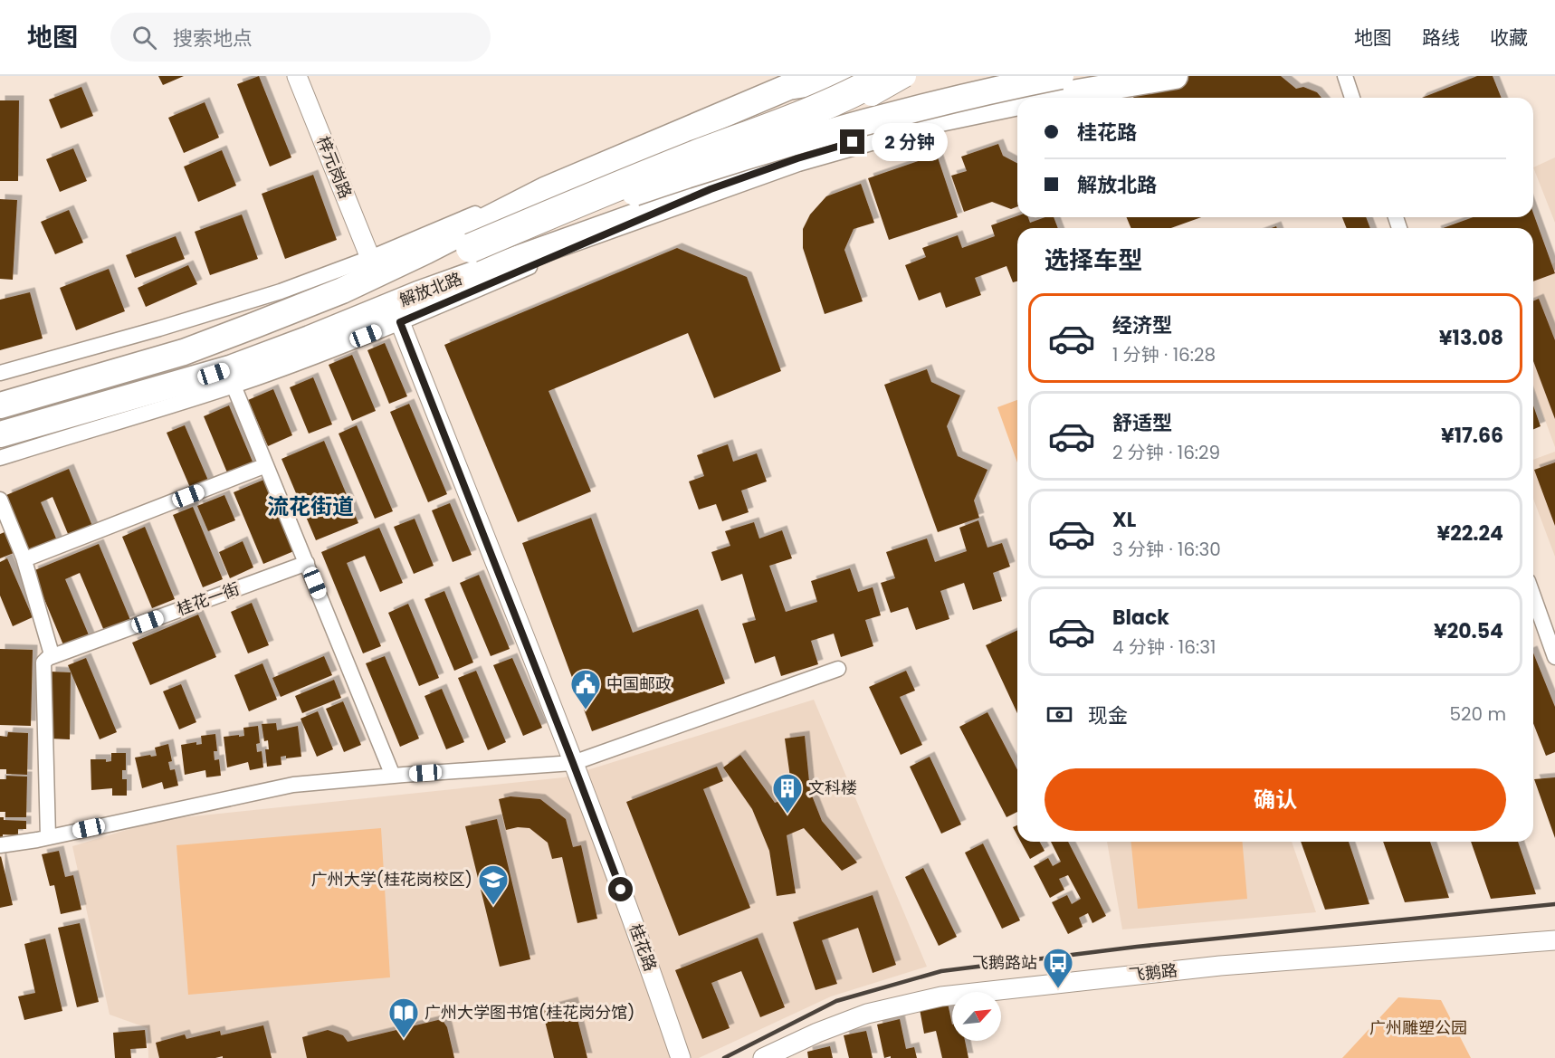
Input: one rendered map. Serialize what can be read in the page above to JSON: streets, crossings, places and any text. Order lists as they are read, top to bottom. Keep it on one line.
{"streets":{"highway":["解放北路"],"street":["梓元岗路","桂花一街","桂花路","飞鹅路"]},"districts":["流花街道"],"parks":["广州雕塑公园"],"places":{"public building":["中国邮政"],"building":["文科楼"],"school or university":["广州大学(桂花岗校区)"],"bus stop":["飞鹅路站"],"library":["广州大学图书馆(桂花岗分馆)"]},"north":"top right","page":{"header":"地图","search":"搜索地点","nav":["地图","路线","收藏"],"banner":["桂花路","解放北路"],"bubble":"2 分钟","heading":"选择车型","list":[{"name":"经济型","note":"1 分钟 · 16:28","value":"¥13.08"},{"name":"舒适型","note":"2 分钟 · 16:29","value":"¥17.66"},{"name":"XL","note":"3 分钟 · 16:30","value":"¥22.24"},{"name":"Black","note":"4 分钟 · 16:31","value":"¥20.54"}],"pay":["现金","520 m"],"buttons":"确认"}}
